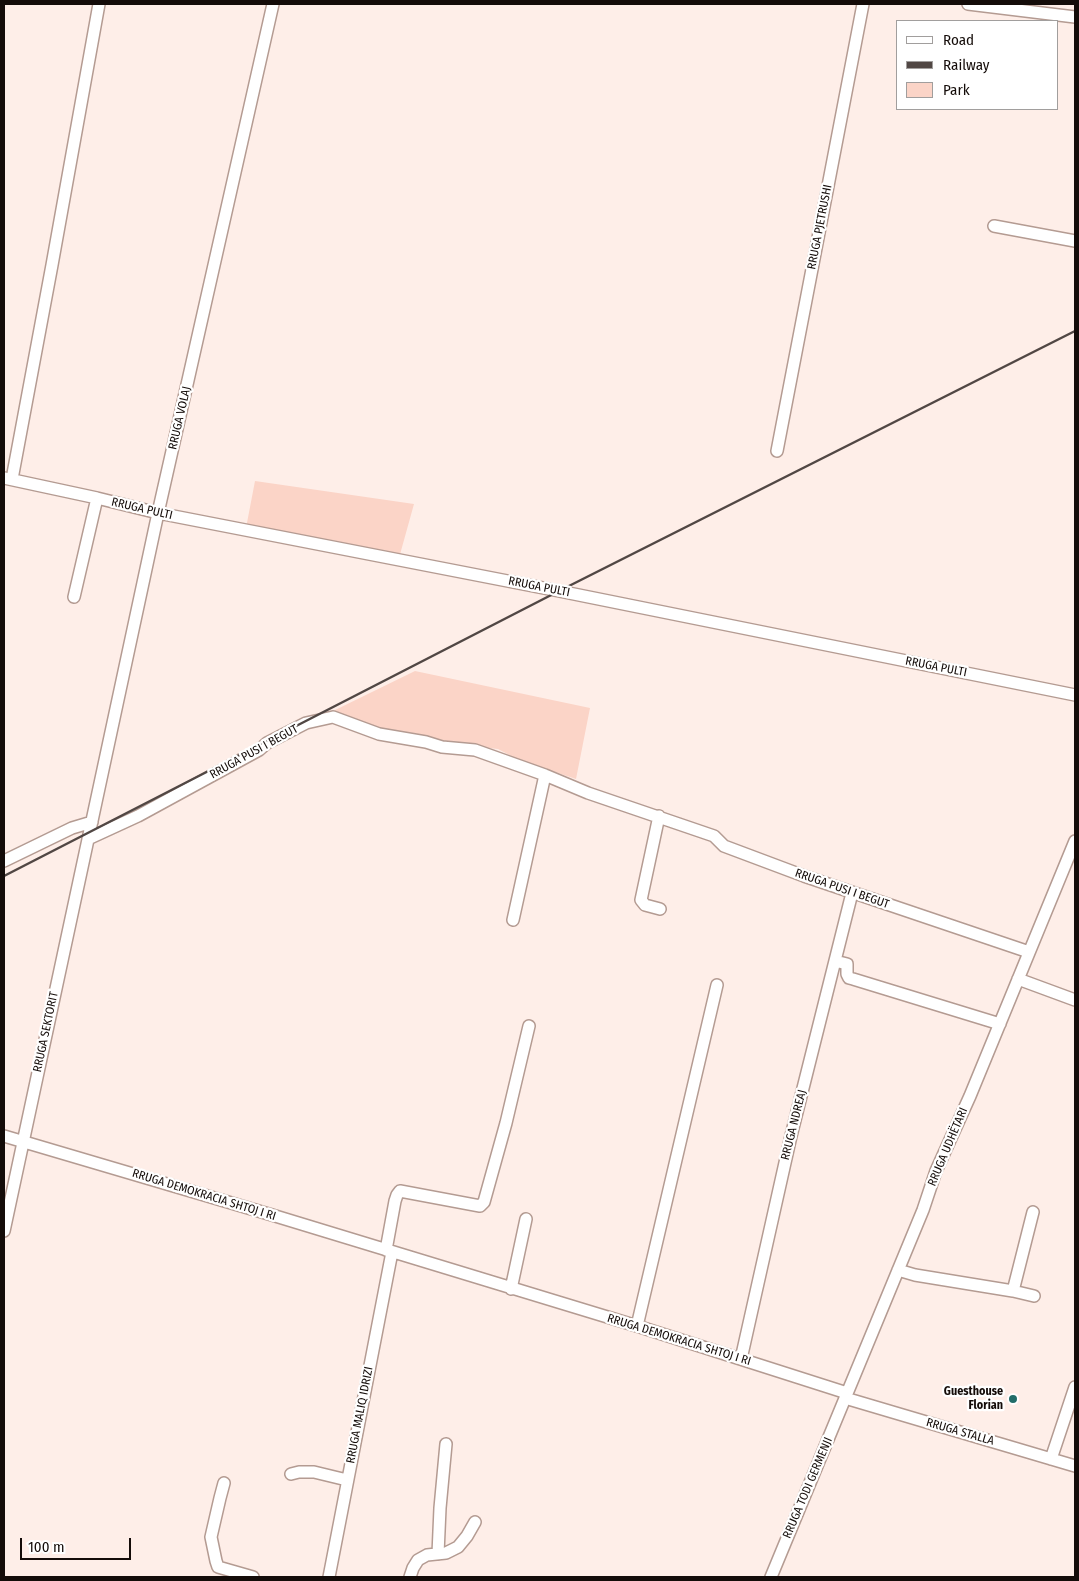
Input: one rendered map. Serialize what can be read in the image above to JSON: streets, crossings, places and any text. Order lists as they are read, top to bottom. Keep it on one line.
{"streets":{"street":["RRUGA PJETRUSHI","RRUGA VOLAJ","RRUGA PULTI","RRUGA PUSI I BEGUT","RRUGA SEKTORIT","RRUGA NDREAJ","RRUGA UDHËTARI","RRUGA DEMOKRACIA SHTOJ I RI","RRUGA MALIQ IDRIZI","RRUGA STALLA","RRUGA TODI GERMENJI"]},"crossings":[["RRUGA VOLAJ","RRUGA PULTI"],["RRUGA VOLAJ","RRUGA PUSI I BEGUT"],["RRUGA VOLAJ","RRUGA SEKTORIT"],["RRUGA PUSI I BEGUT","RRUGA SEKTORIT"],["RRUGA PUSI I BEGUT","RRUGA NDREAJ"],["RRUGA PUSI I BEGUT","RRUGA UDHËTARI"],["RRUGA SEKTORIT","RRUGA DEMOKRACIA SHTOJ I RI"],["RRUGA NDREAJ","RRUGA DEMOKRACIA SHTOJ I RI"],["RRUGA UDHËTARI","RRUGA DEMOKRACIA SHTOJ I RI"],["RRUGA UDHËTARI","RRUGA STALLA"],["RRUGA UDHËTARI","RRUGA TODI GERMENJI"],["RRUGA DEMOKRACIA SHTOJ I RI","RRUGA MALIQ IDRIZI"],["RRUGA DEMOKRACIA SHTOJ I RI","RRUGA STALLA"],["RRUGA DEMOKRACIA SHTOJ I RI","RRUGA TODI GERMENJI"],["RRUGA STALLA","RRUGA TODI GERMENJI"]],"places":["Guesthouse Florian"],"legend":["Road","Railway","Park"],"scale_bar":"100 m"}
